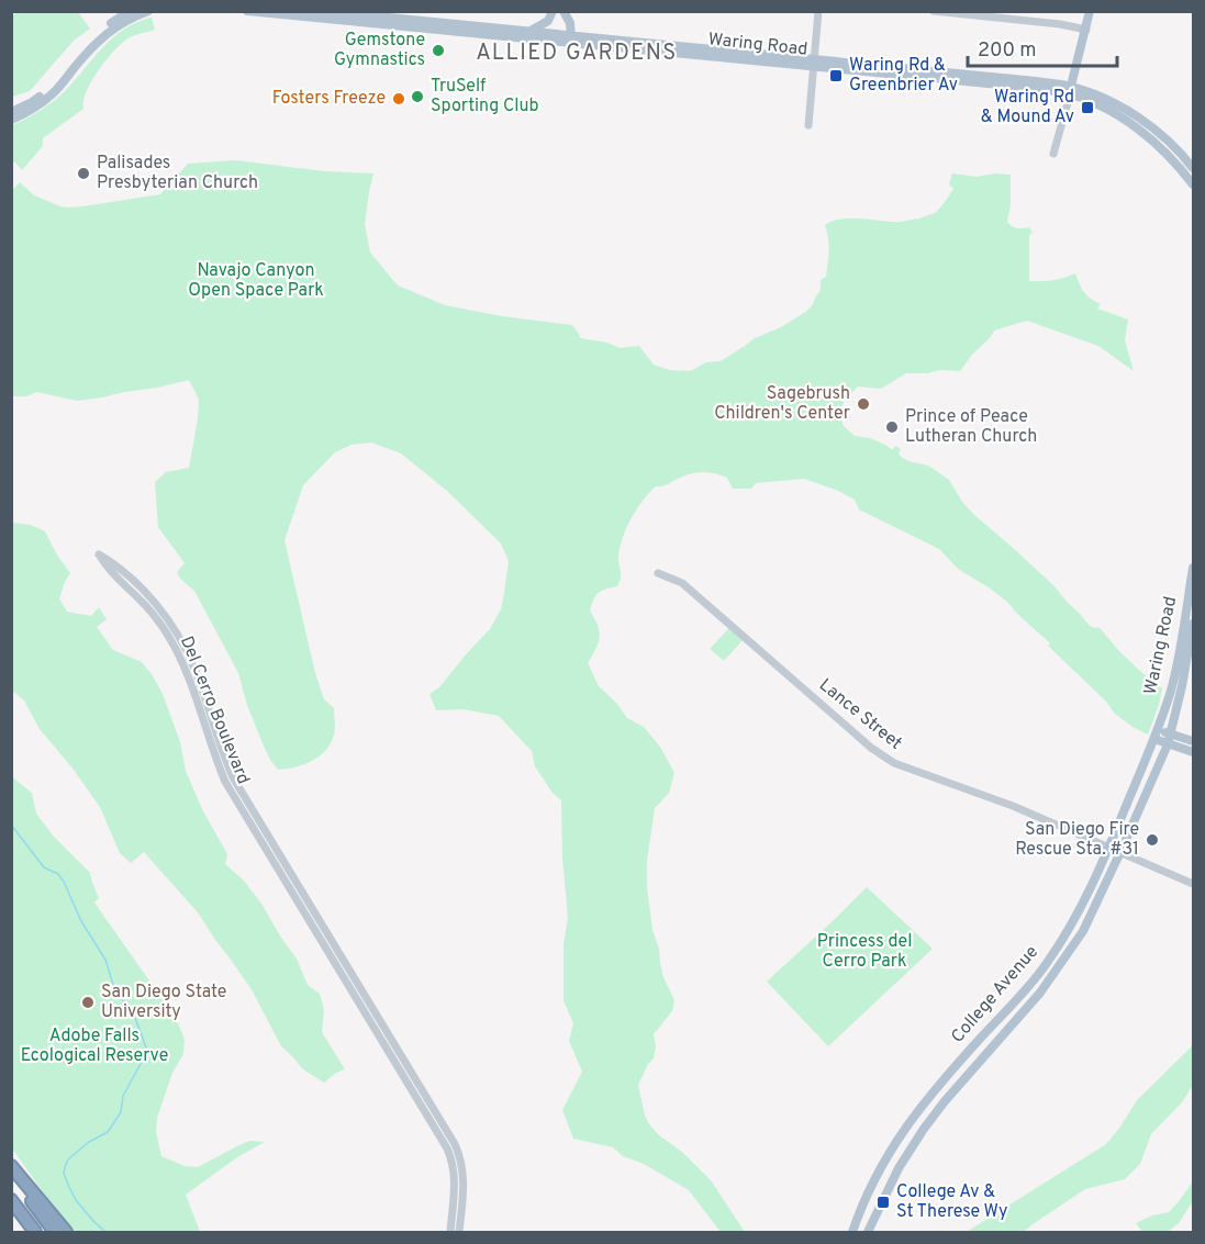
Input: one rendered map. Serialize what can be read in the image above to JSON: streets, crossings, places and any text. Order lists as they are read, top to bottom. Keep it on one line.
{"streets":{"main road":["Waring Road","College Avenue"],"street":["Del Cerro Boulevard","Lance Street"]},"crossings":[["Waring Road","College Avenue"],["Lance Street","College Avenue"]],"districts":["ALLIED GARDENS"],"parks":["Navajo Canyon Open Space Park","Princess del Cerro Park","Adobe Falls Ecological Reserve"],"places":{"other":["Gemstone Gymnastics","TruSelf Sporting Club","Fosters Freeze","Palisades Presbyterian Church","Sagebrush Children's Center","Prince of Peace Lutheran Church","San Diego Fire Rescue Sta. #31","San Diego State University"],"transit":["Waring Rd & Greenbrier Av","Waring Rd & Mound Av","College Av & St Therese Wy"]},"scale_bar":"200 m"}
